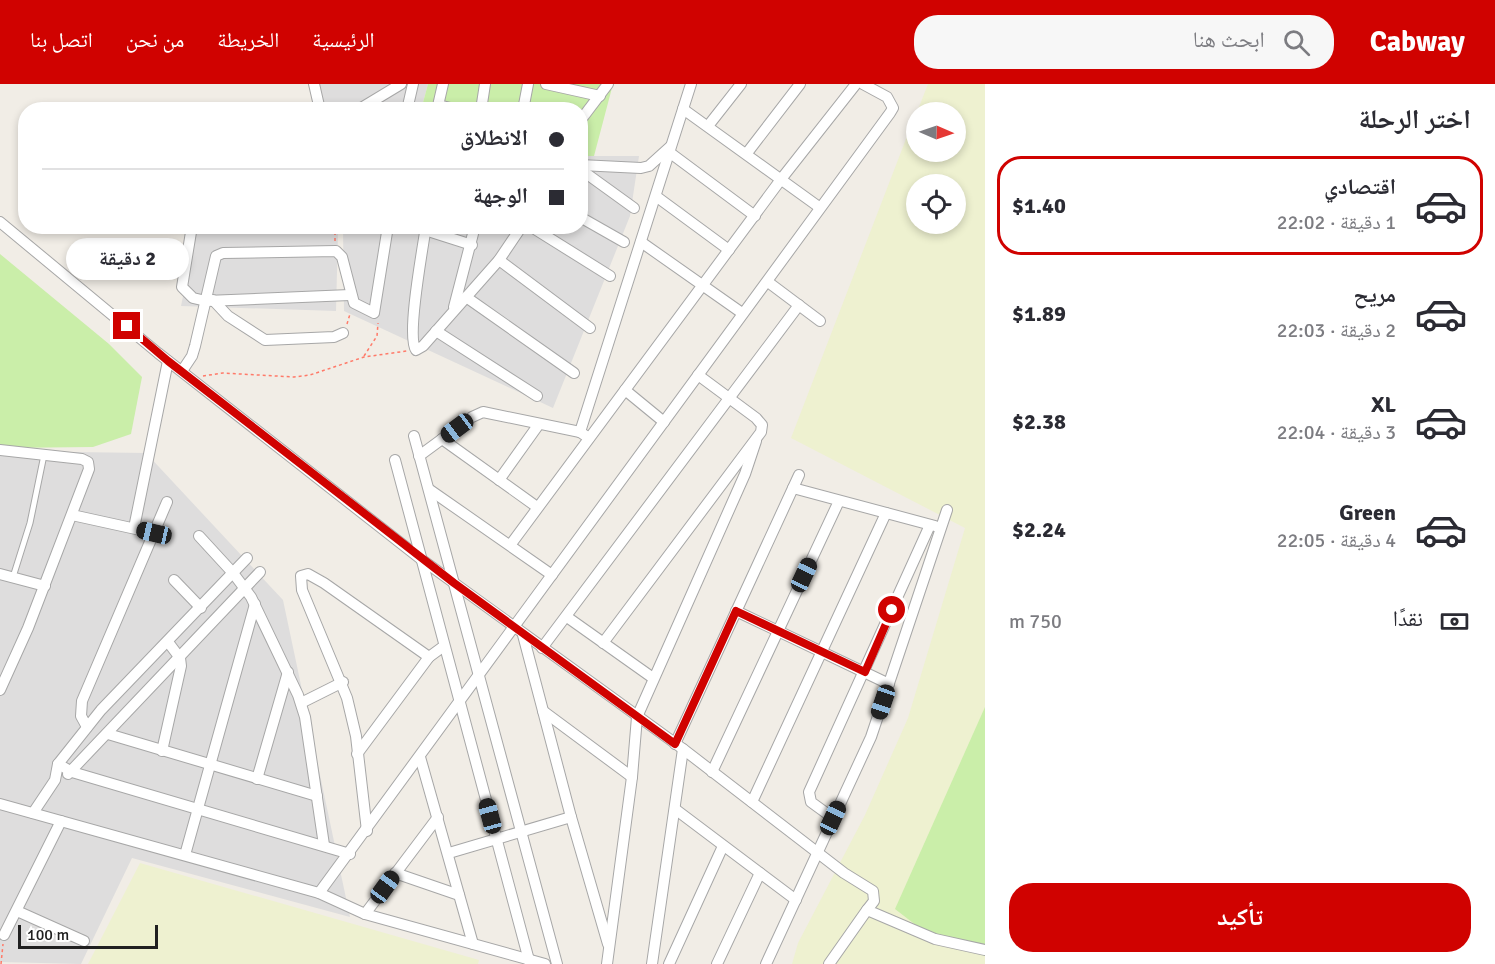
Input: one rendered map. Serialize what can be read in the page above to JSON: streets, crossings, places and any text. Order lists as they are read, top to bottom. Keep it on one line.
{"scale_bar":"100 m","north":"right","page":{"header":"Cabway","search":"ابحث هنا","nav":["الرئيسية","الخريطة","من نحن","اتصل بنا"],"heading":"اختر الرحلة","banner":["الانطلاق","الوجهة"],"list":[{"name":"اقتصادي","note":"1 دقيقة · 22:02","value":"$1.40"},{"name":"مريح","note":"2 دقيقة · 22:03","value":"$1.89"},{"name":"XL","note":"3 دقيقة · 22:04","value":"$2.38"},{"name":"Green","note":"4 دقيقة · 22:05","value":"$2.24"}],"bubble":"2 دقيقة","pay":["نقدًا","750 m"],"buttons":"تأكيد","scale":"100 m"}}
